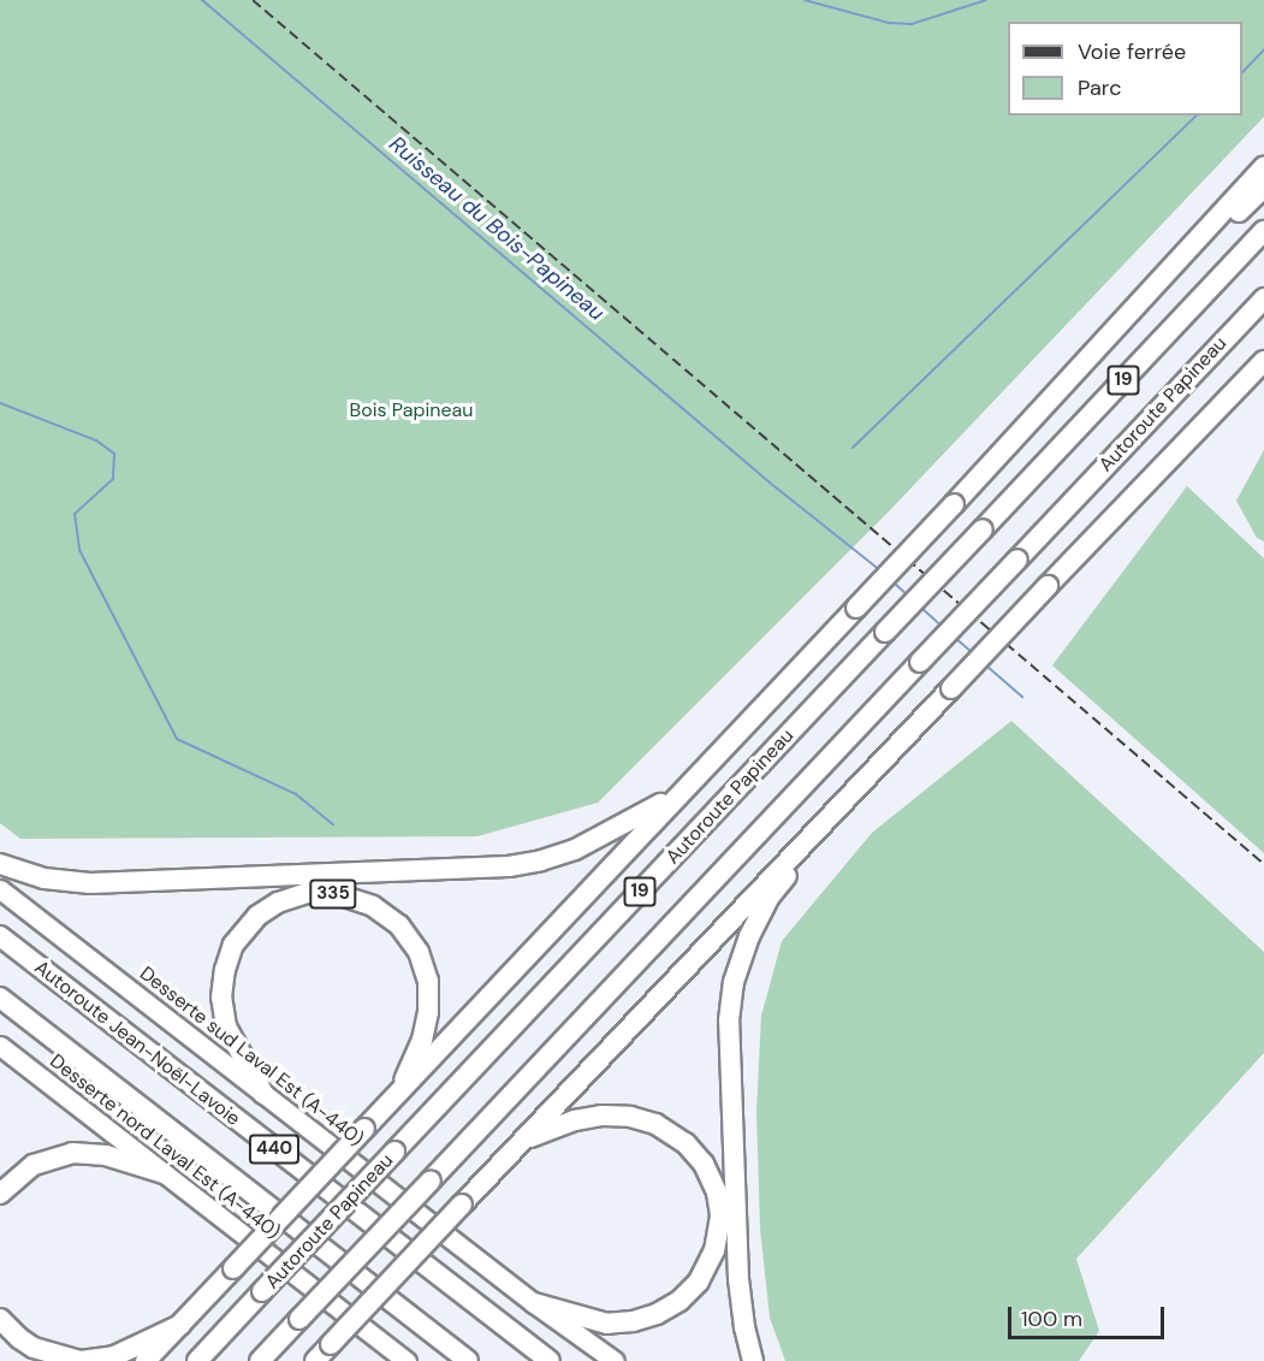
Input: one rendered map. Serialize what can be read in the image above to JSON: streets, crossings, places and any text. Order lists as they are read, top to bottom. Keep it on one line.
{"streets":{"highway":["19","Autoroute Papineau","335","Autoroute Jean-Noël-Lavoie","Desserte sud Laval Est (A-440)","Desserte nord Laval Est (A-440)","440"]},"crossings":[["335","Desserte sud Laval Est (A-440)"]],"water":["Ruisseau du Bois-Papineau"],"parks":["Bois Papineau"],"legend":["Voie ferrée","Parc"],"scale_bar":"100 m"}
